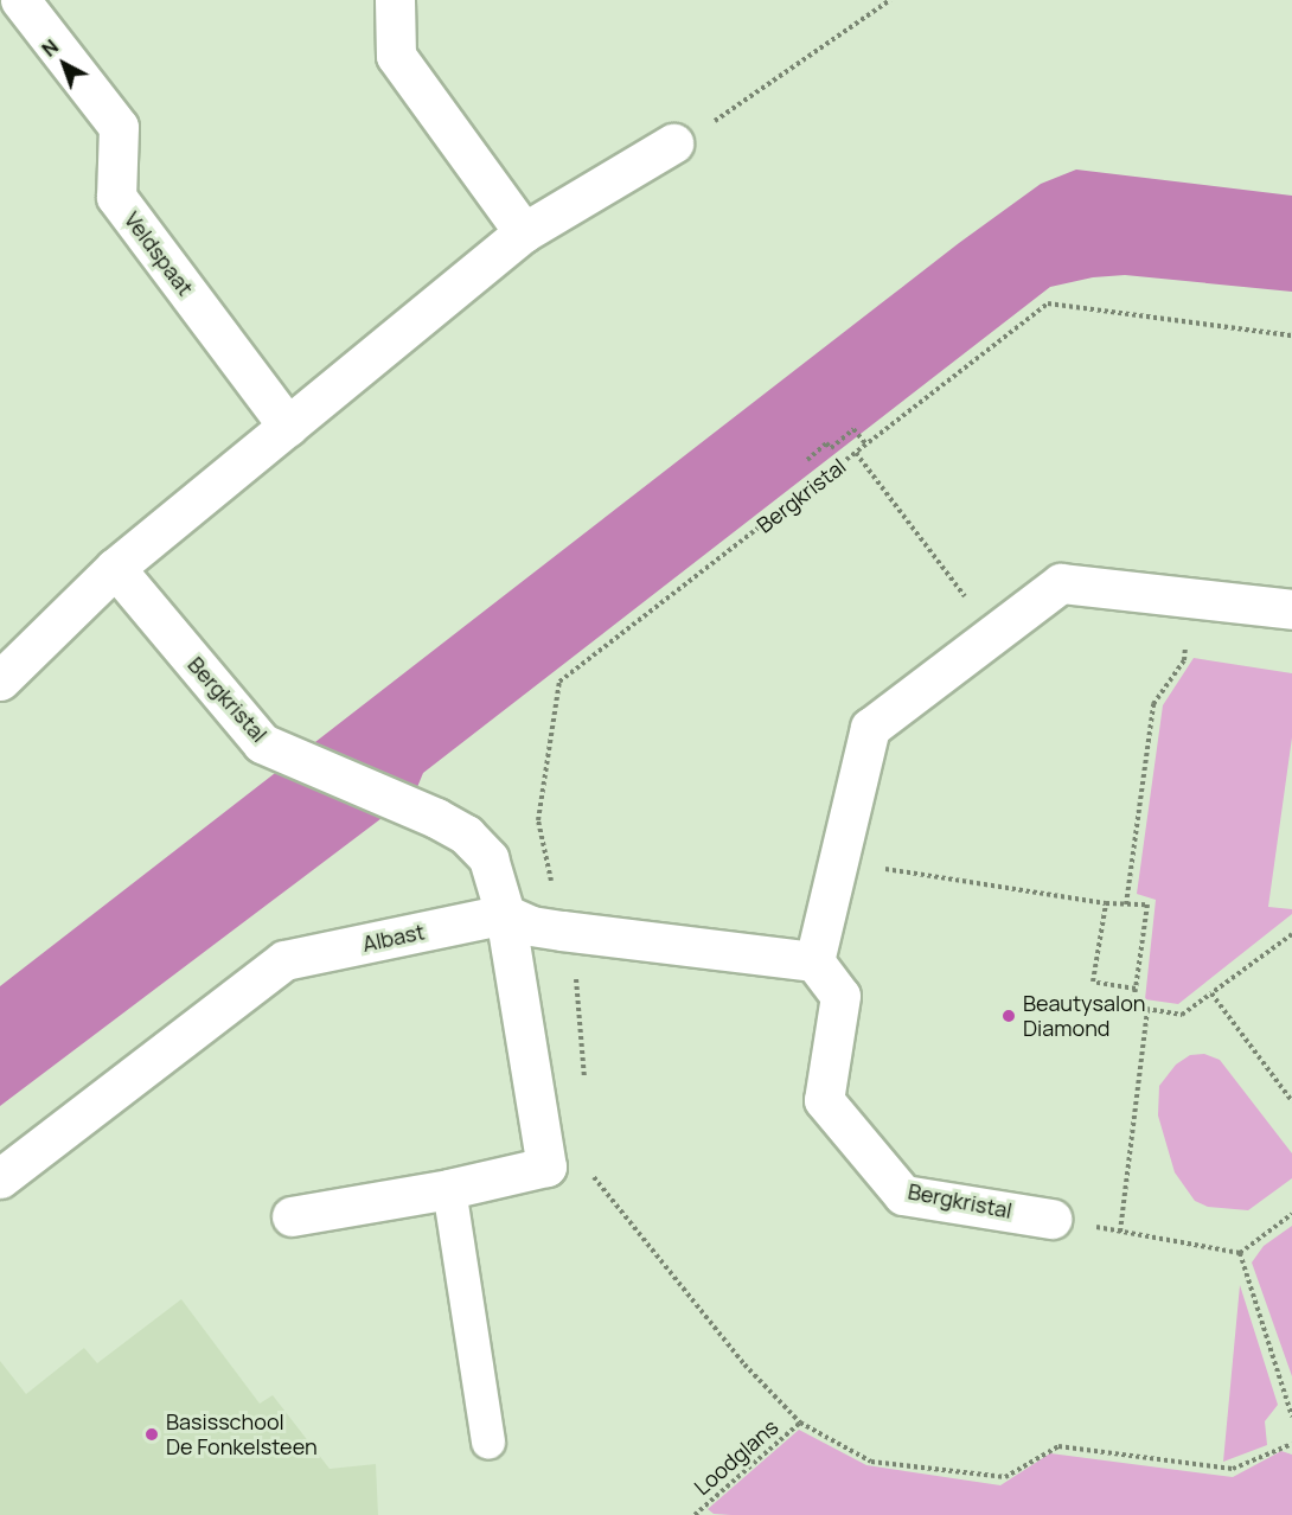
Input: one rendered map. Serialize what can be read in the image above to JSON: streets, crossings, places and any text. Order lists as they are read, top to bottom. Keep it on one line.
{"streets":{"street":["Veldspaat","Bergkristal","Albast"],"path":["Loodglans"]},"crossings":[["Bergkristal","Albast"]],"places":["Beautysalon Diamond","Basisschool De Fonkelsteen"],"north":"top left"}
